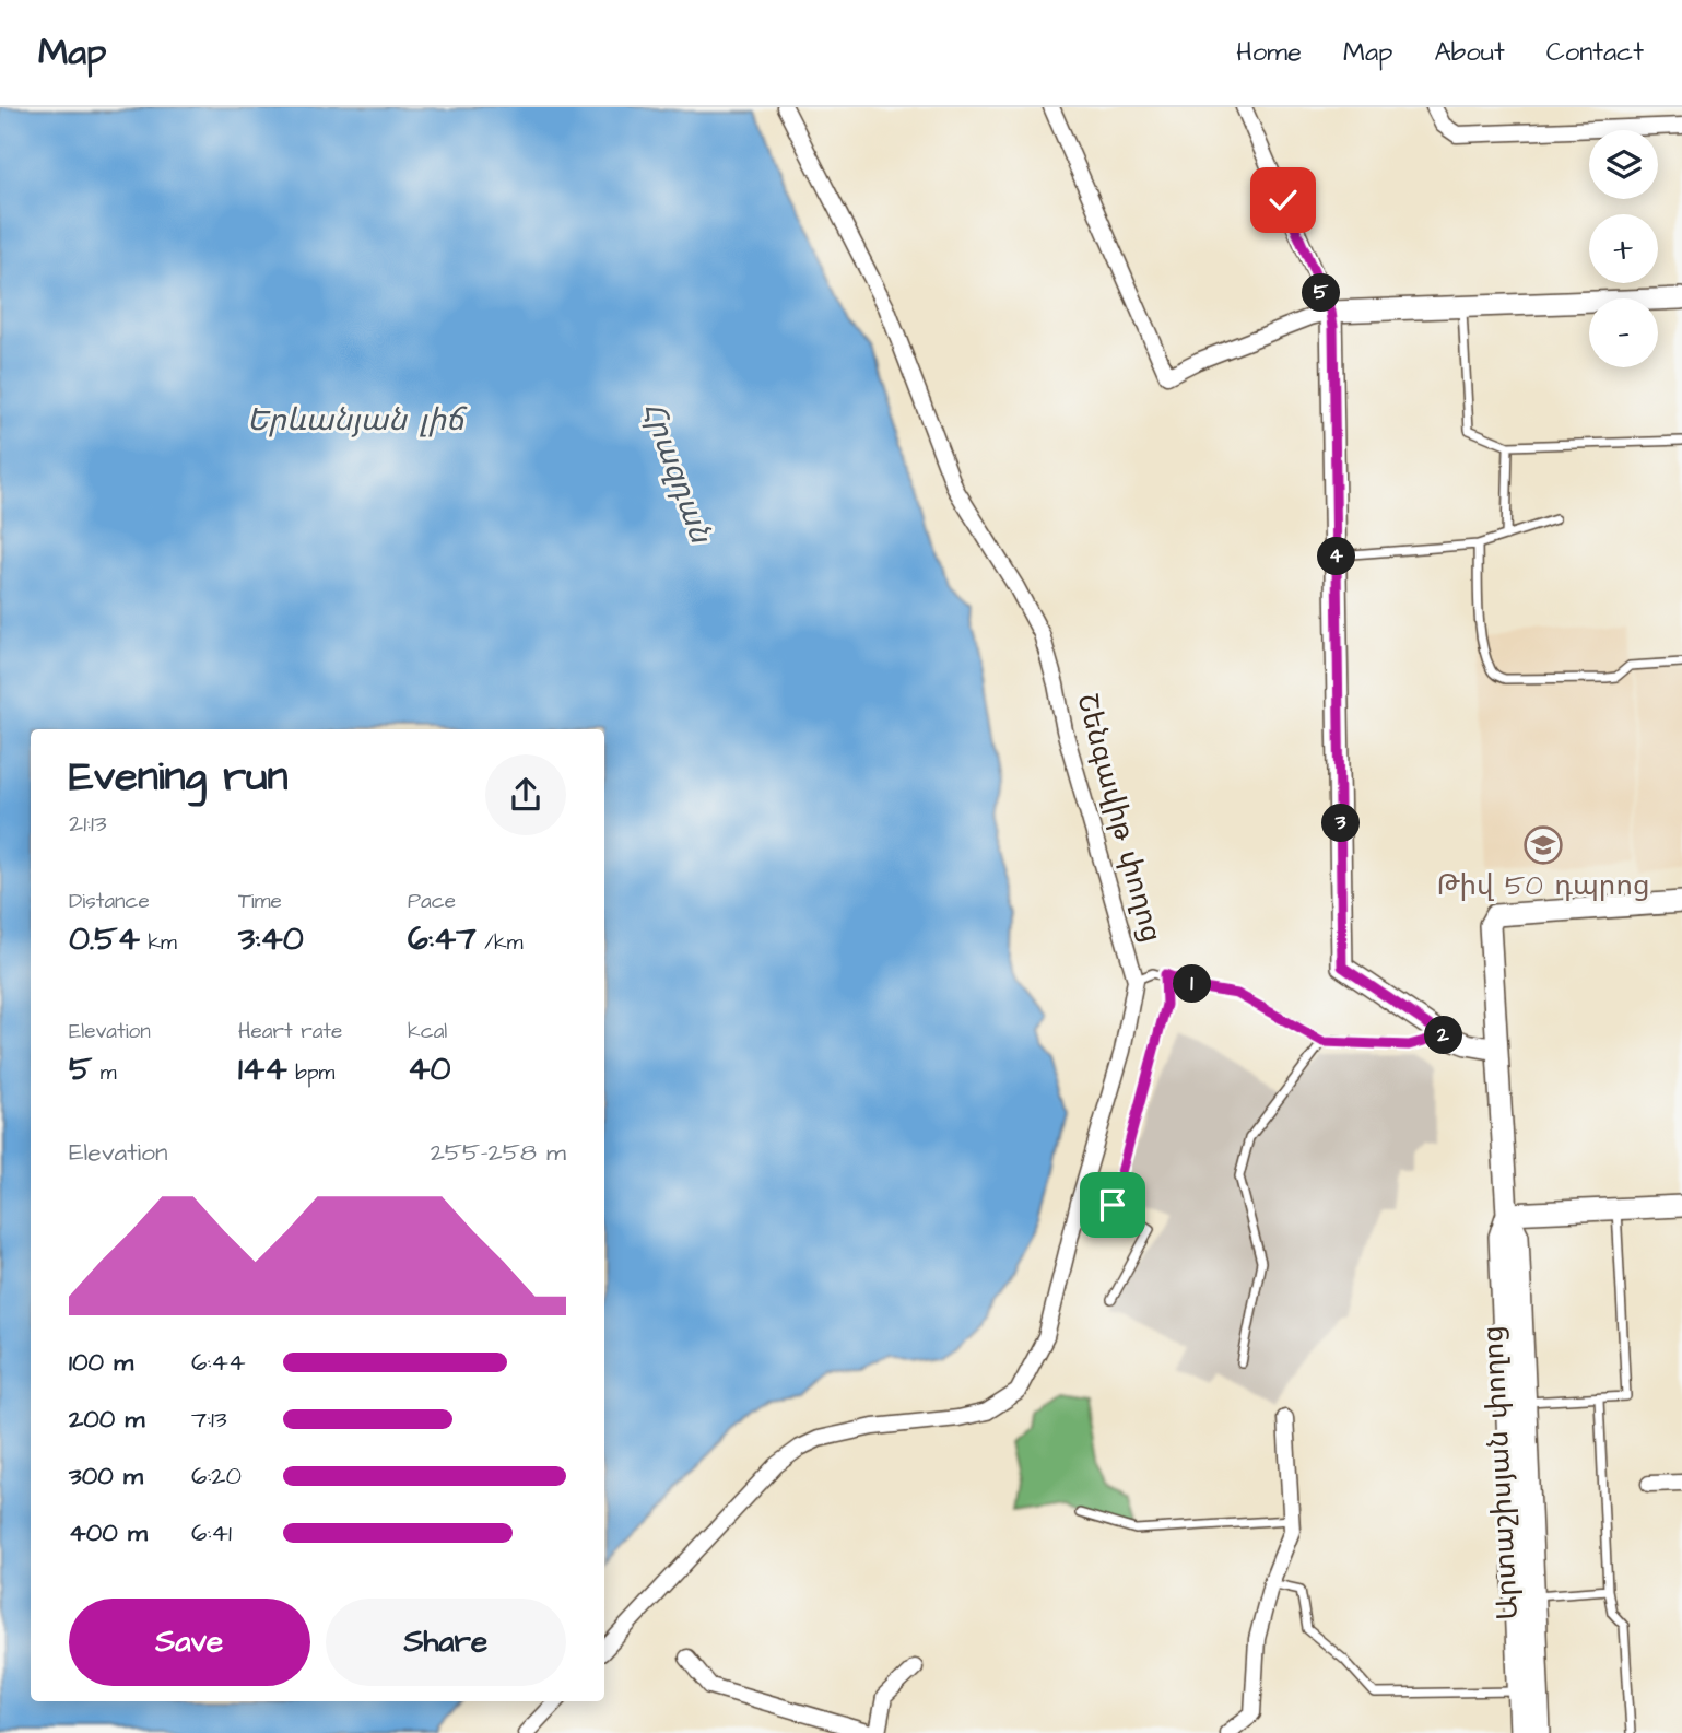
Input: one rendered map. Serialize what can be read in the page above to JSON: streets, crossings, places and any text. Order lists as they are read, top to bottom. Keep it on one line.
{"streets":{"street":["Շենգավիթ փողոց","Արտաշիսյան փողոց"]},"water":["Երևանյան լիճ","Հրազդան"],"places":{"school or university":["Թիվ 50 դպրոց"]},"page":{"header":"Map","nav":["Home","Map","About","Contact"],"map_buttons":["+","−"],"pins":["5","4","3","1","2"],"heading":["Evening run","21:13"],"stats":[["Distance","0.54 km"],["Time","3:40"],["Pace","6:47 /km"],["Elevation","5 m"],["Heart rate","144 bpm"],["kcal","40"]],"chart":["Elevation","255–258 m"],"list":[{"name":"100 m","note":"6:44"},{"name":"200 m","note":"7:13"},{"name":"300 m","note":"6:20"},{"name":"400 m","note":"6:41"}],"buttons":["Save","Share"]}}
